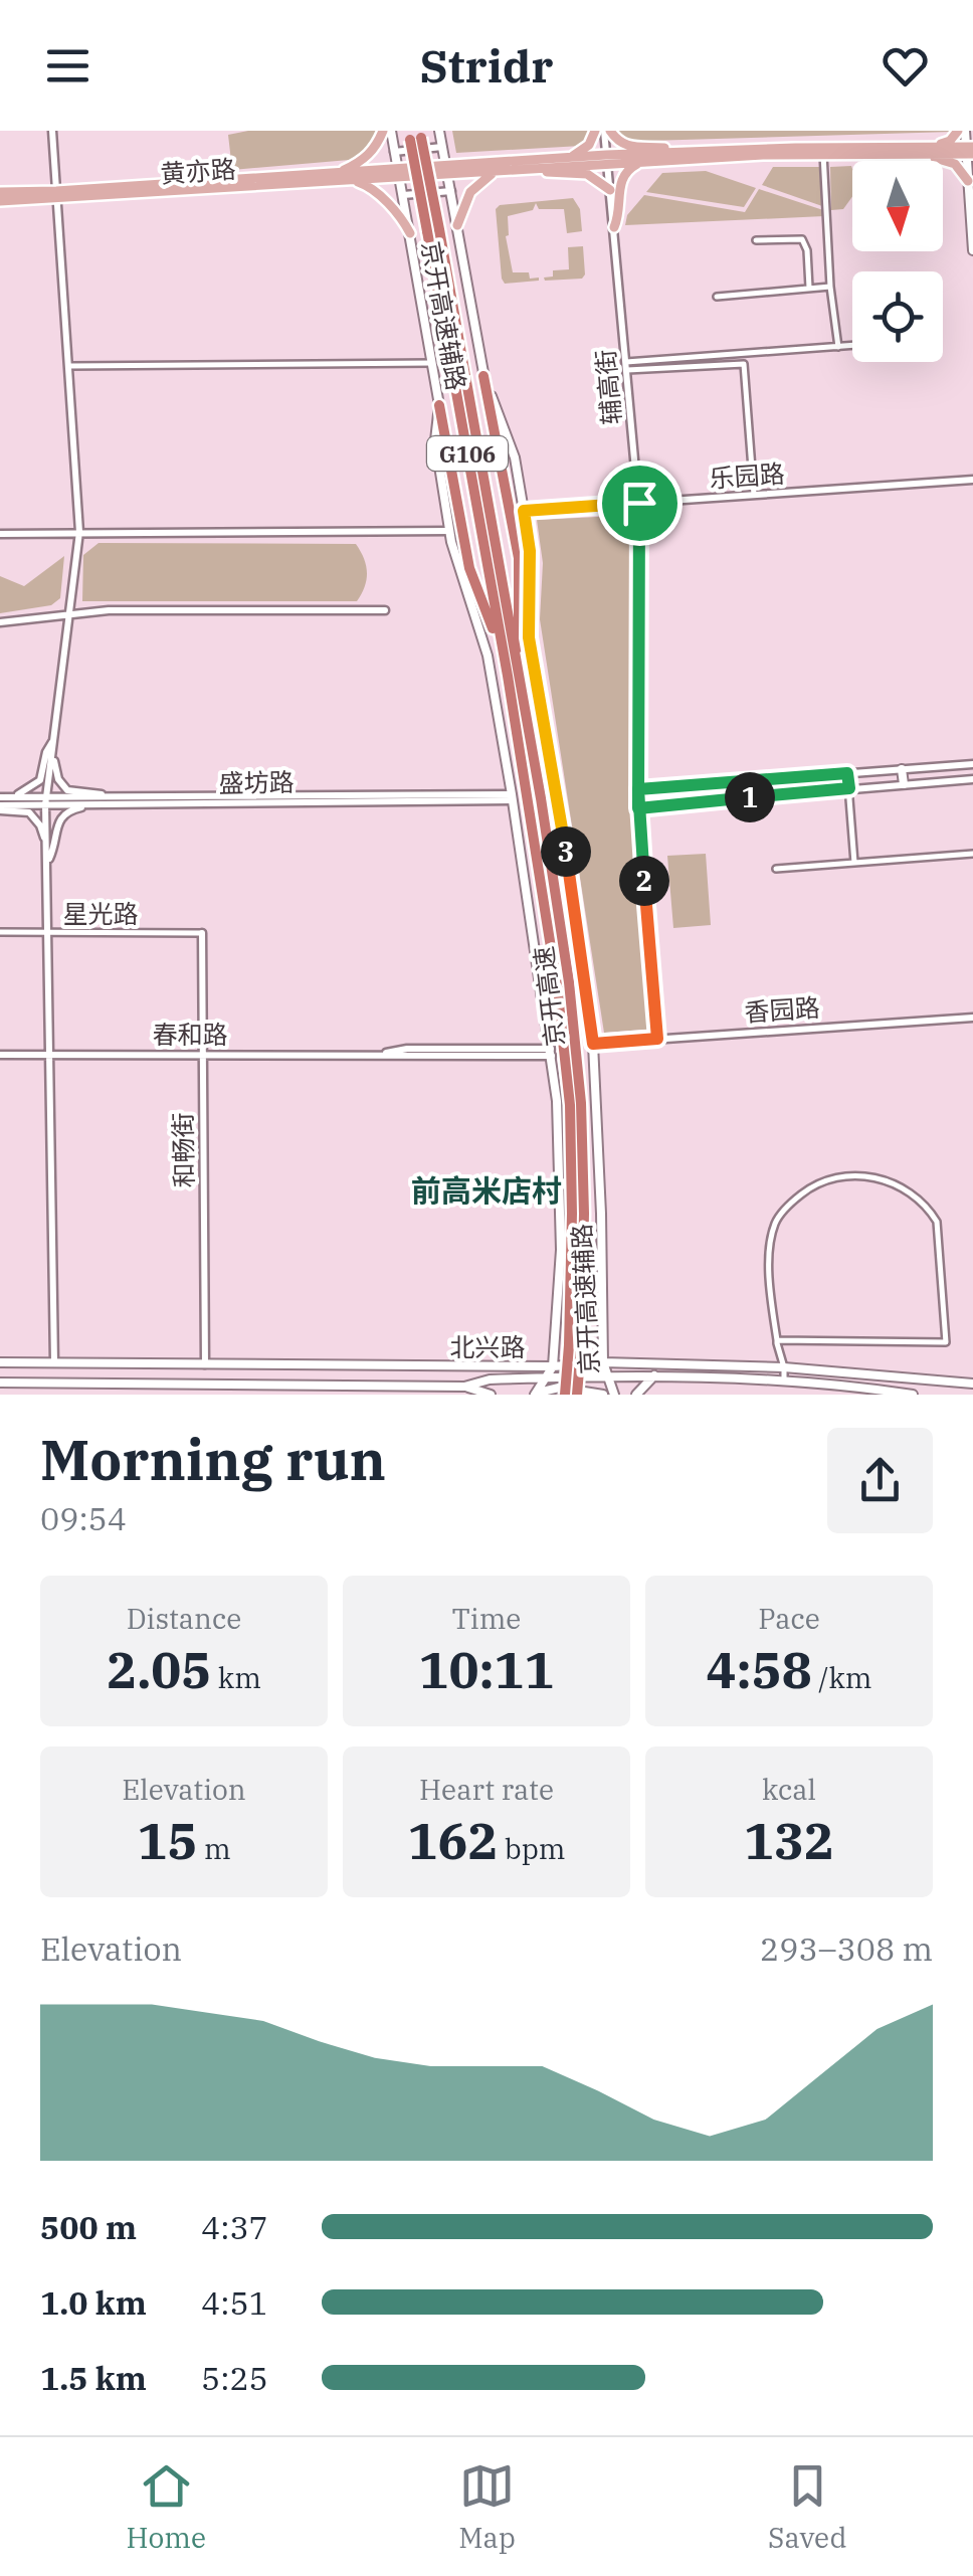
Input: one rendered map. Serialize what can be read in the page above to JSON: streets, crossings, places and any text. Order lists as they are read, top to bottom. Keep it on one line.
{"streets":{"highway":["G106","京开高速"],"main road":["黄亦路","京开高速辅路","北兴路"],"street":["辅高街","乐园路","盛坊路","星光路","香园路","春和路","和畅街"]},"crossings":[["黄亦路","京开高速辅路"],["京开高速辅路","乐园路"],["京开高速辅路","盛坊路"],["京开高速辅路","香园路"],["京开高速辅路","春和路"],["京开高速辅路","北兴路"],["辅高街","乐园路"],["辅高街","香园路"],["星光路","和畅街"],["春和路","和畅街"],["和畅街","北兴路"]],"districts":["前高米店村"],"north":"bottom","page":{"header":"Stridr","pins":["1","3","2"],"heading":["Morning run","09:54"],"stats":[["Distance","2.05 km"],["Time","10:11"],["Pace","4:58 /km"],["Elevation","15 m"],["Heart rate","162 bpm"],["kcal","132"]],"chart":["Elevation","293–308 m"],"list":[{"name":"500 m","note":"4:37"},{"name":"1.0 km","note":"4:51"},{"name":"1.5 km","note":"5:25"}],"tabs":["Home","Map","Saved"]}}
